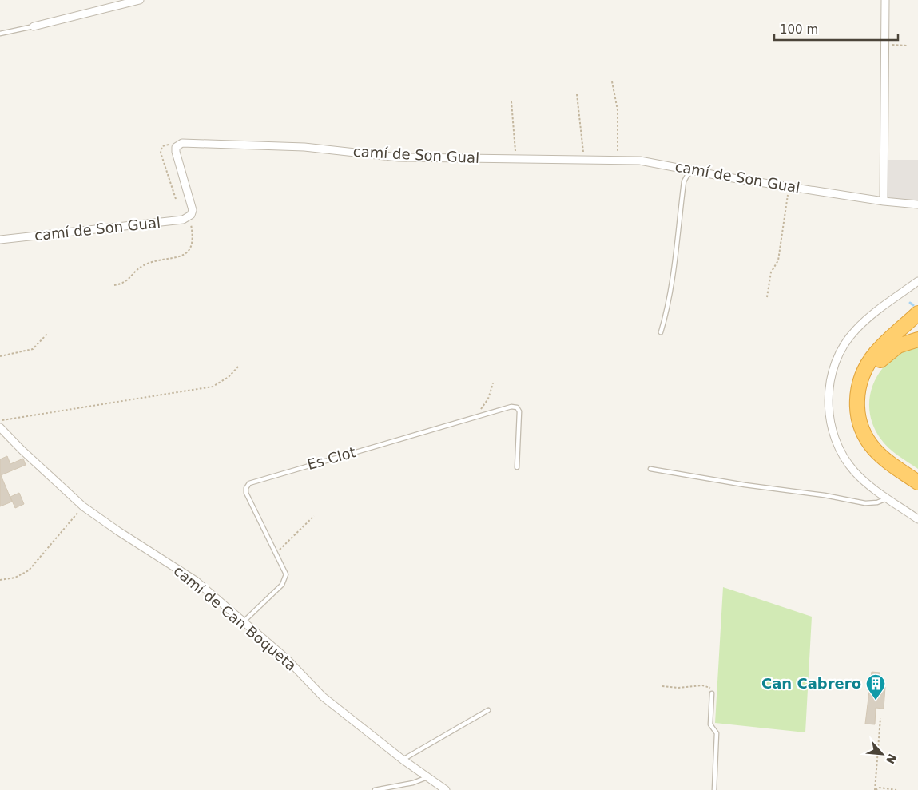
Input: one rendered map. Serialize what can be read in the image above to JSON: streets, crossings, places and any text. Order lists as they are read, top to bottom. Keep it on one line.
{"streets":{"street":["camí de Son Gual","camí de Can Boqueta"],"lane":["Es Clot"]},"crossings":[["Es Clot","camí de Can Boqueta"]],"places":{"building":["Can Cabrero"]},"scale_bar":"100 m","north":"bottom right"}
